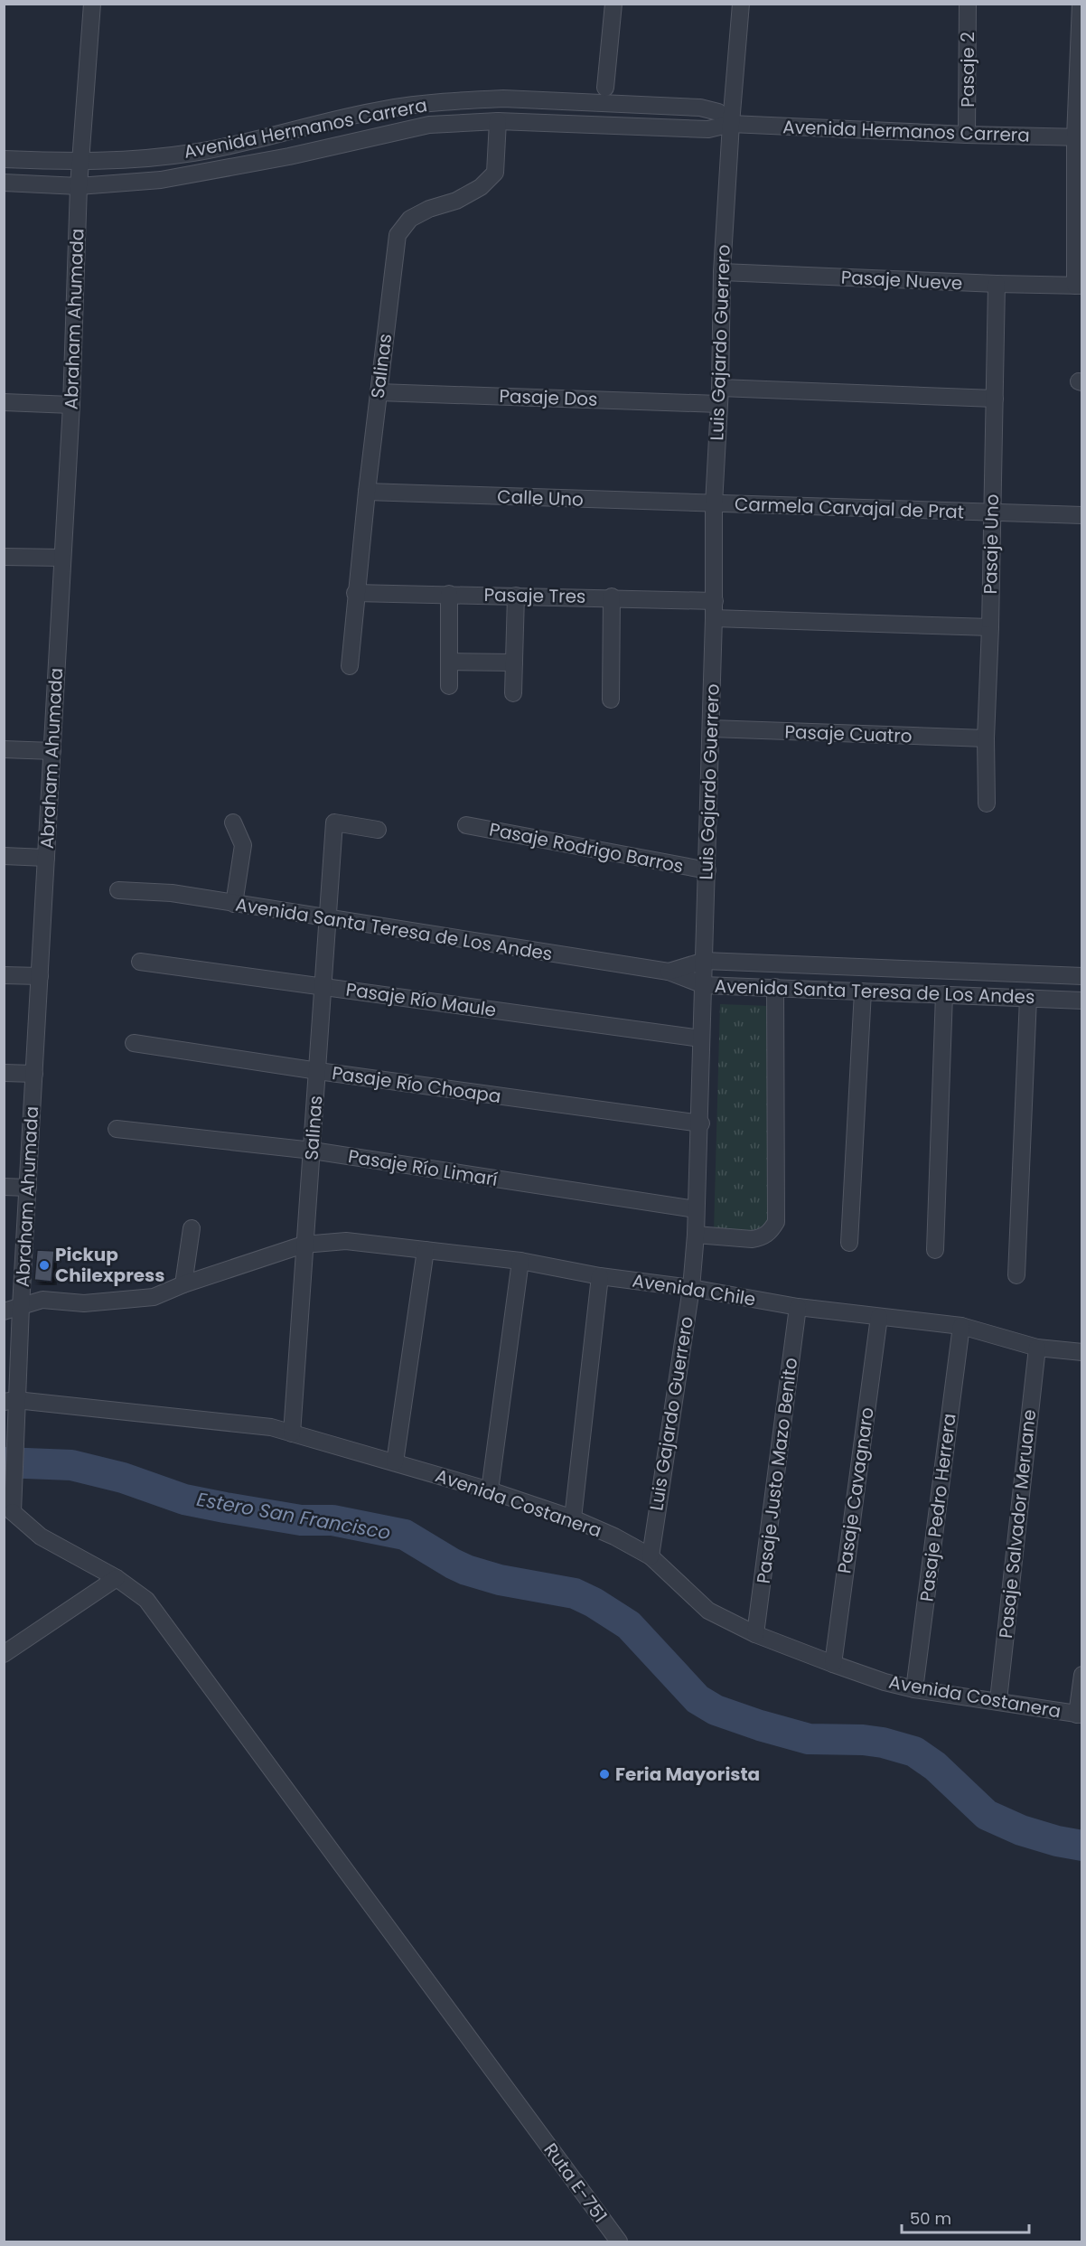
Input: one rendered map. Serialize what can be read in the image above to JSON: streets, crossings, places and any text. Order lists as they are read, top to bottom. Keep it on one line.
{"streets":{"street":["Pasaje 2","Avenida Hermanos Carrera","Pasaje Nueve","Abraham Ahumada","Luis Gajardo Guerrero","Salinas","Pasaje Dos","Calle Uno","Carmela Carvajal de Prat","Pasaje Uno","Pasaje Tres","Pasaje Cuatro","Pasaje Rodrigo Barros","Avenida Santa Teresa de Los Andes","Pasaje Río Maule","Pasaje Río Choapa","Pasaje Río Limarí","Avenida Chile","Pasaje Justo Mazo Benito","Pasaje Cavagnaro","Avenida Costanera","Pasaje Pedro Herrera","Pasaje Salvador Meruane","Ruta E-751"]},"crossings":[["Pasaje 2","Avenida Hermanos Carrera"],["Avenida Hermanos Carrera","Abraham Ahumada"],["Avenida Hermanos Carrera","Luis Gajardo Guerrero"],["Avenida Hermanos Carrera","Salinas"],["Pasaje Nueve","Luis Gajardo Guerrero"],["Pasaje Nueve","Pasaje Uno"],["Abraham Ahumada","Avenida Chile"],["Abraham Ahumada","Avenida Costanera"],["Abraham Ahumada","Ruta E-751"],["Luis Gajardo Guerrero","Pasaje Dos"],["Luis Gajardo Guerrero","Calle Uno"],["Luis Gajardo Guerrero","Carmela Carvajal de Prat"],["Luis Gajardo Guerrero","Pasaje Tres"],["Luis Gajardo Guerrero","Pasaje Cuatro"],["Luis Gajardo Guerrero","Pasaje Rodrigo Barros"],["Luis Gajardo Guerrero","Avenida Santa Teresa de Los Andes"],["Luis Gajardo Guerrero","Pasaje Río Maule"],["Luis Gajardo Guerrero","Pasaje Río Choapa"],["Luis Gajardo Guerrero","Pasaje Río Limarí"],["Luis Gajardo Guerrero","Avenida Chile"],["Luis Gajardo Guerrero","Avenida Costanera"],["Salinas","Pasaje Dos"],["Salinas","Calle Uno"],["Salinas","Pasaje Tres"],["Salinas","Avenida Santa Teresa de Los Andes"],["Salinas","Pasaje Río Maule"],["Salinas","Pasaje Río Choapa"],["Salinas","Pasaje Río Limarí"],["Salinas","Avenida Chile"],["Salinas","Avenida Costanera"],["Pasaje Dos","Pasaje Uno"],["Calle Uno","Carmela Carvajal de Prat"],["Carmela Carvajal de Prat","Pasaje Uno"],["Pasaje Uno","Pasaje Cuatro"],["Avenida Chile","Pasaje Justo Mazo Benito"],["Avenida Chile","Pasaje Cavagnaro"],["Avenida Chile","Pasaje Pedro Herrera"],["Avenida Chile","Pasaje Salvador Meruane"],["Pasaje Justo Mazo Benito","Avenida Costanera"],["Pasaje Cavagnaro","Avenida Costanera"],["Avenida Costanera","Pasaje Pedro Herrera"],["Avenida Costanera","Pasaje Salvador Meruane"]],"water":["Estero San Francisco"],"places":["Pickup Chilexpress","Feria Mayorista"],"scale_bar":"50 m"}
